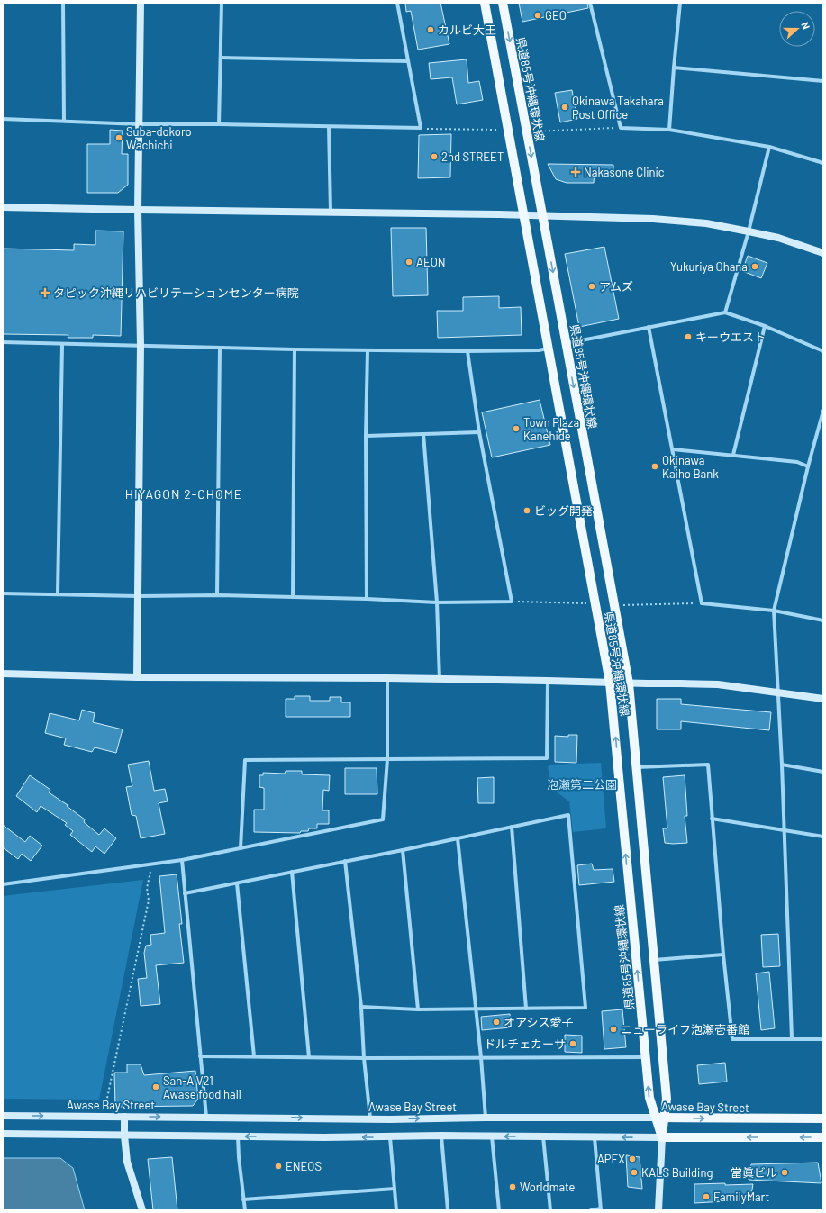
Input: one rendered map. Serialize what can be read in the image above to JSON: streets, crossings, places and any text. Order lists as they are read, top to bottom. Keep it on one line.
{"streets":{"main road":["県道85号沖縄環状線","Awase Bay Street"]},"crossings":[["県道85号沖縄環状線","Awase Bay Street"]],"districts":["HIYAGON 2-CHOME"],"parks":["泡瀬第二公園"],"places":{"other":["GEO","カルビ大王","Okinawa Takahara Post Office","Suba-dokoro Wachichi","2nd STREET","AEON","Yukuriya Ohana","アムズ","キーウエスト","Town Plaza Kanehide","Okinawa Kaiho Bank","ビッグ開発","オアシス愛子","ニューライフ泡瀬壱番館","ドルチェカーサ","San-A V21 Awase food hall","APEX","ENEOS","KALS Building","當眞ビル","Worldmate","FamilyMart"],"health":["Nakasone Clinic","タピック沖縄リハビリテーションセンター病院"]},"north":"right"}
